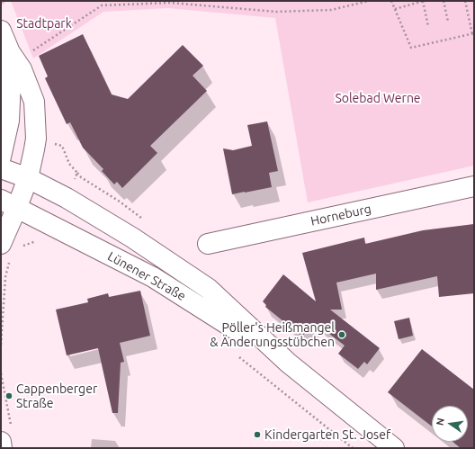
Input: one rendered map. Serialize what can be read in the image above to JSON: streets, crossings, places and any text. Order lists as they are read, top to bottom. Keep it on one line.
{"streets":{"main road":["Horneburg","Lünener Straße"]},"parks":["Stadtpark","Solebad Werne"],"places":["Pöller's Heißmangel & Änderungsstübchen","Cappenberger Straße","Kindergarten St. Josef"],"north":"left"}
